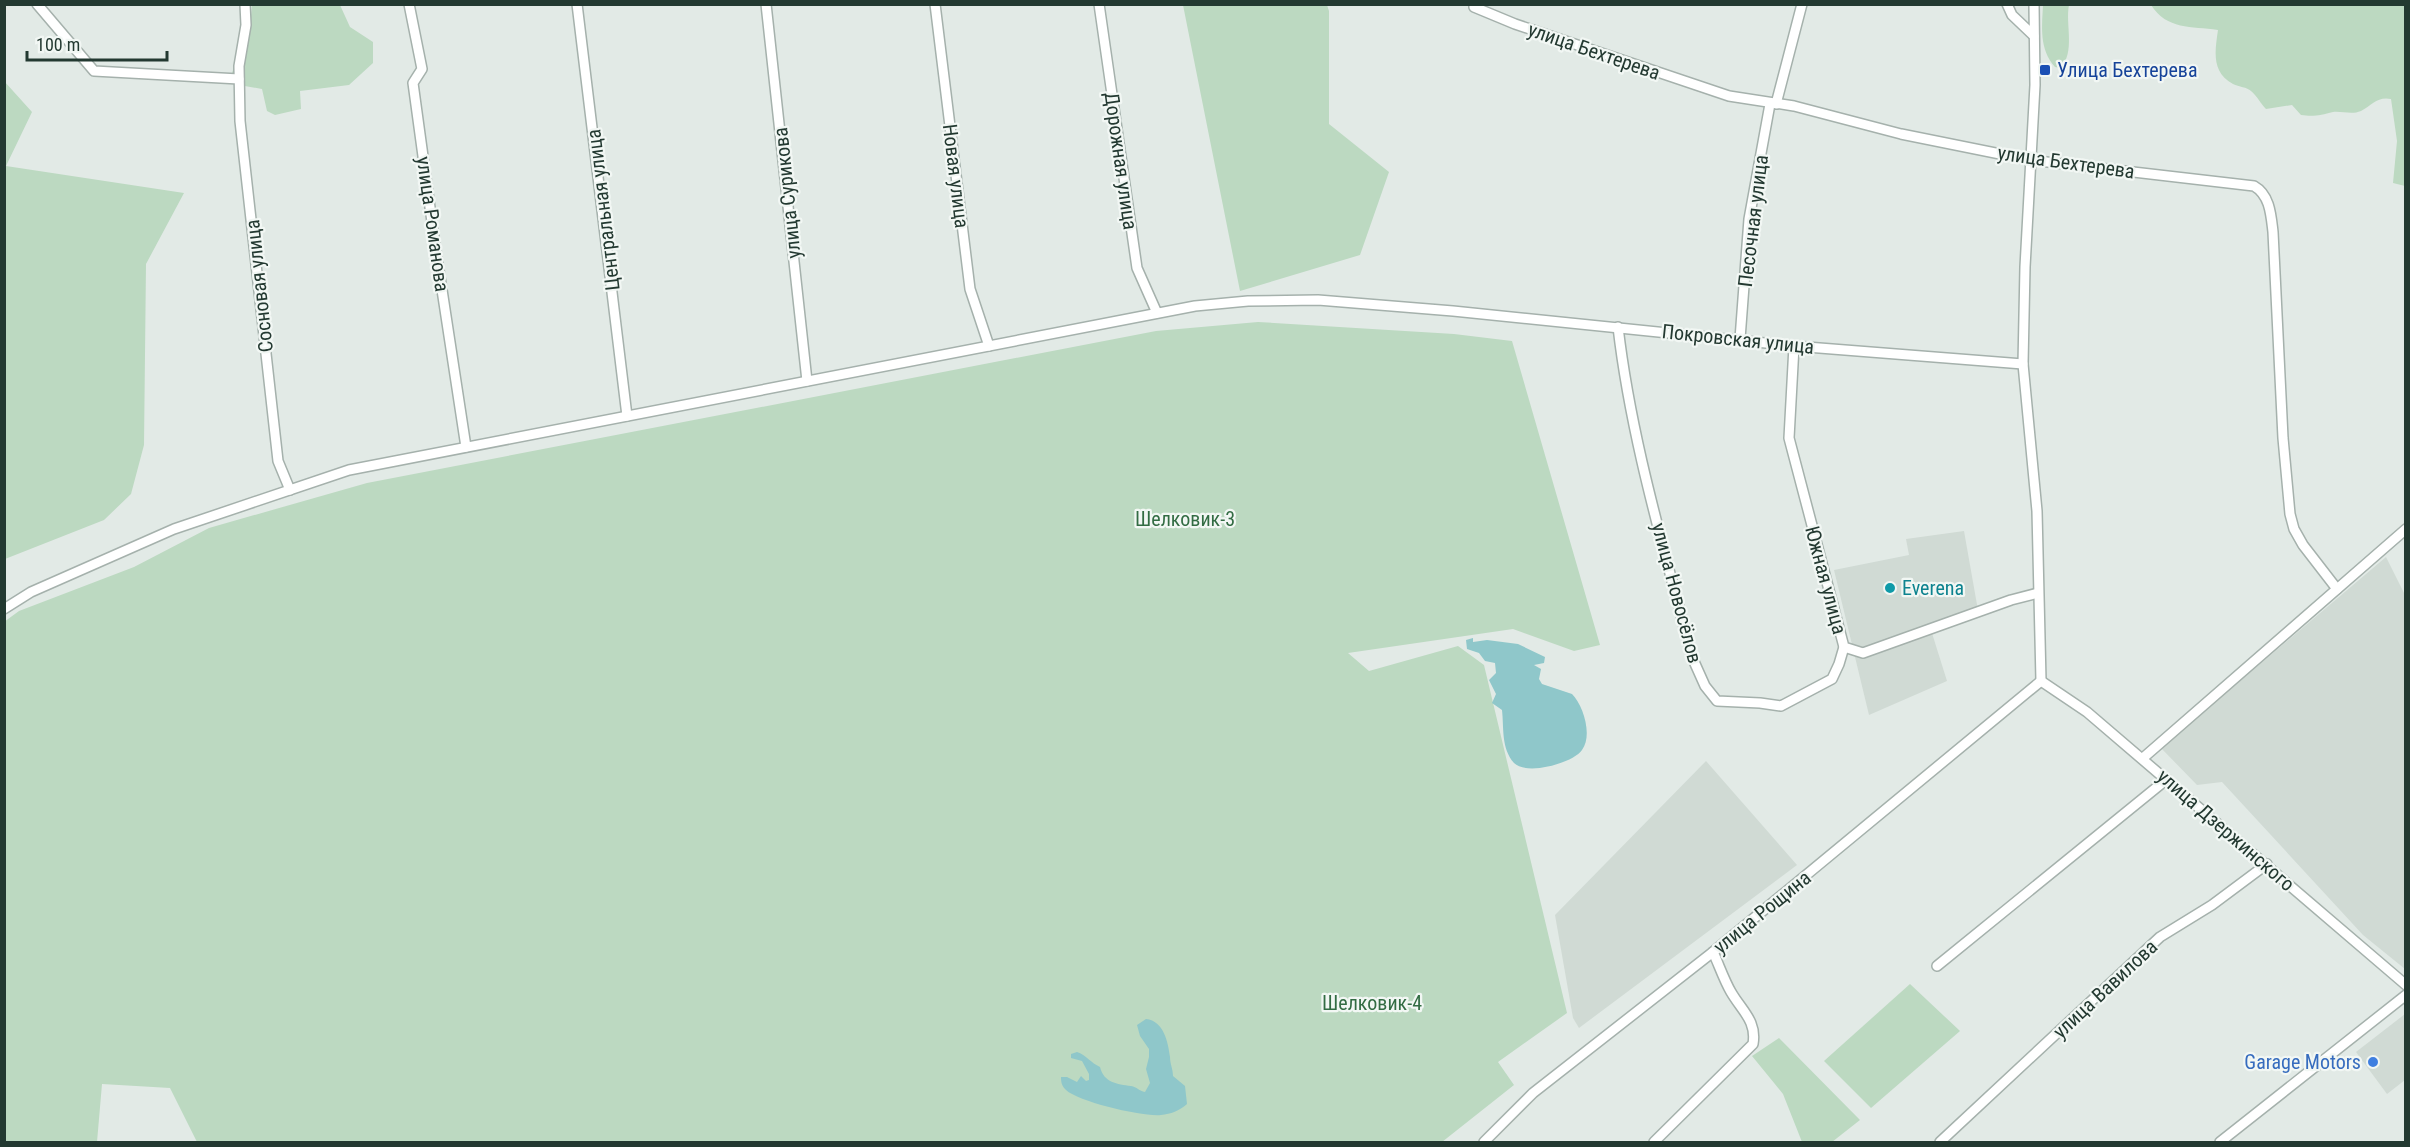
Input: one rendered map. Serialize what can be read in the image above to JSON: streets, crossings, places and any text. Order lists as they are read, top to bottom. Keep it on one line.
{"streets":{"street":["улица Бехтерева","Дорожная улица","Новая улица","улица Сурикова","Центральная улица","Песочная улица","улица Романова","Сосновая улица","Покровская улица","Южная улица","улица Новосёлов","улица Дзержинского","улица Рощина","улица Вавилова"]},"crossings":[["улица Бехтерева","Песочная улица"],["Дорожная улица","Покровская улица"],["Новая улица","Покровская улица"],["улица Сурикова","Покровская улица"],["Центральная улица","Покровская улица"],["Песочная улица","Покровская улица"],["улица Романова","Покровская улица"],["Сосновая улица","Покровская улица"],["Покровская улица","Южная улица"],["Покровская улица","улица Новосёлов"],["Южная улица","улица Новосёлов"],["улица Дзержинского","улица Рощина"],["улица Дзержинского","улица Вавилова"]],"parks":["Шелковик-3","Шелковик-4"],"places":{"transit":["Улица Бехтерева"],"other":["Everena","Garage Motors"]},"scale_bar":"100 m"}
